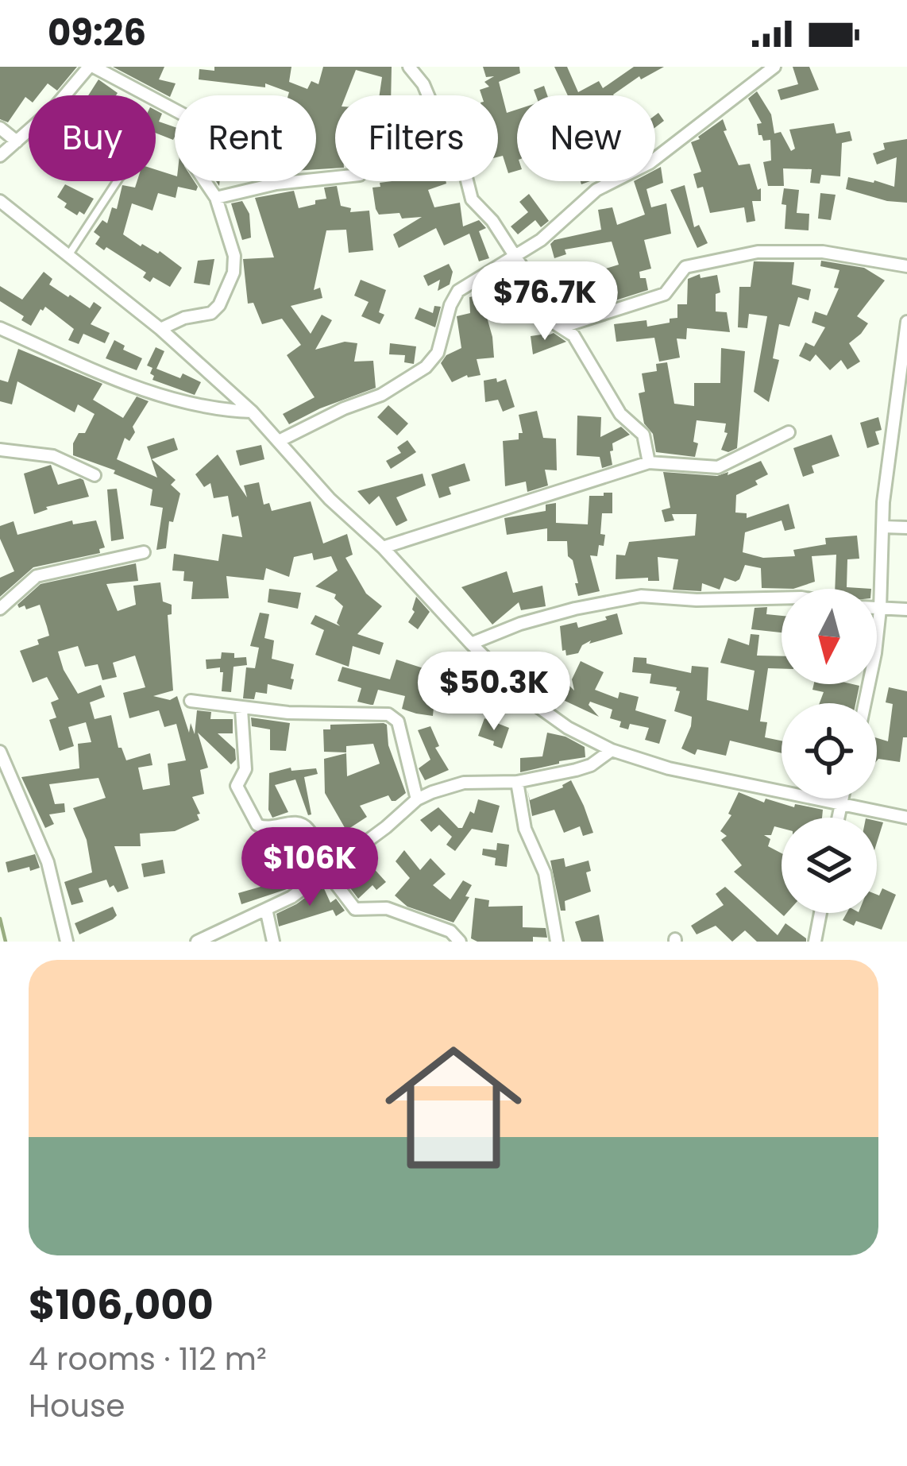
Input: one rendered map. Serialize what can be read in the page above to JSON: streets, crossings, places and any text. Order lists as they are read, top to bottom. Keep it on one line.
{"north":"bottom","page":{"status":"09:26","chip":["Buy","Rent","Filters","New"],"price":["$76.7K","$50.3K","$106K"],"list":[{"name":"$106,000","note":"4 rooms · 112 m² · House"}]}}
